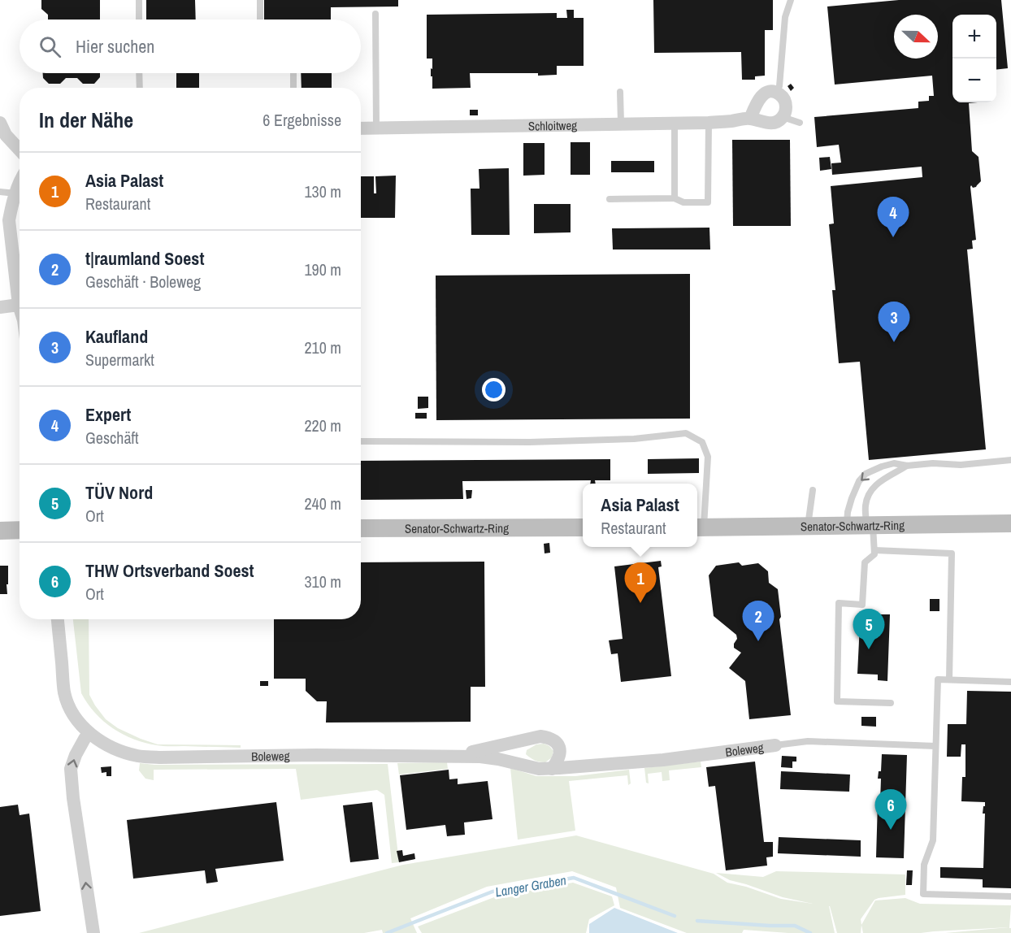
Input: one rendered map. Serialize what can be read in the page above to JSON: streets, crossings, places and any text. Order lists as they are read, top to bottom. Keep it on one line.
{"streets":{"main road":["Senator-Schwartz-Ring"],"street":["Schloitweg","Boleweg"]},"water":["Langer Graben"],"north":"right","page":{"map_buttons":["+","−"],"search":"Hier suchen","heading":["In der Nähe","6 Ergebnisse"],"list":[{"mark":"1","name":"Asia Palast","note":"Restaurant","value":"130 m"},{"mark":"2","name":"t|raumland Soest","note":"Geschäft · Boleweg","value":"190 m"},{"mark":"3","name":"Kaufland","note":"Supermarkt","value":"210 m"},{"mark":"4","name":"Expert","note":"Geschäft","value":"220 m"},{"mark":"5","name":"TÜV Nord","note":"Ort","value":"240 m"},{"mark":"6","name":"THW Ortsverband Soest","note":"Ort","value":"310 m"}],"pins":["4","3","1","2","5","6"],"popup":["Asia Palast","Restaurant"]}}
